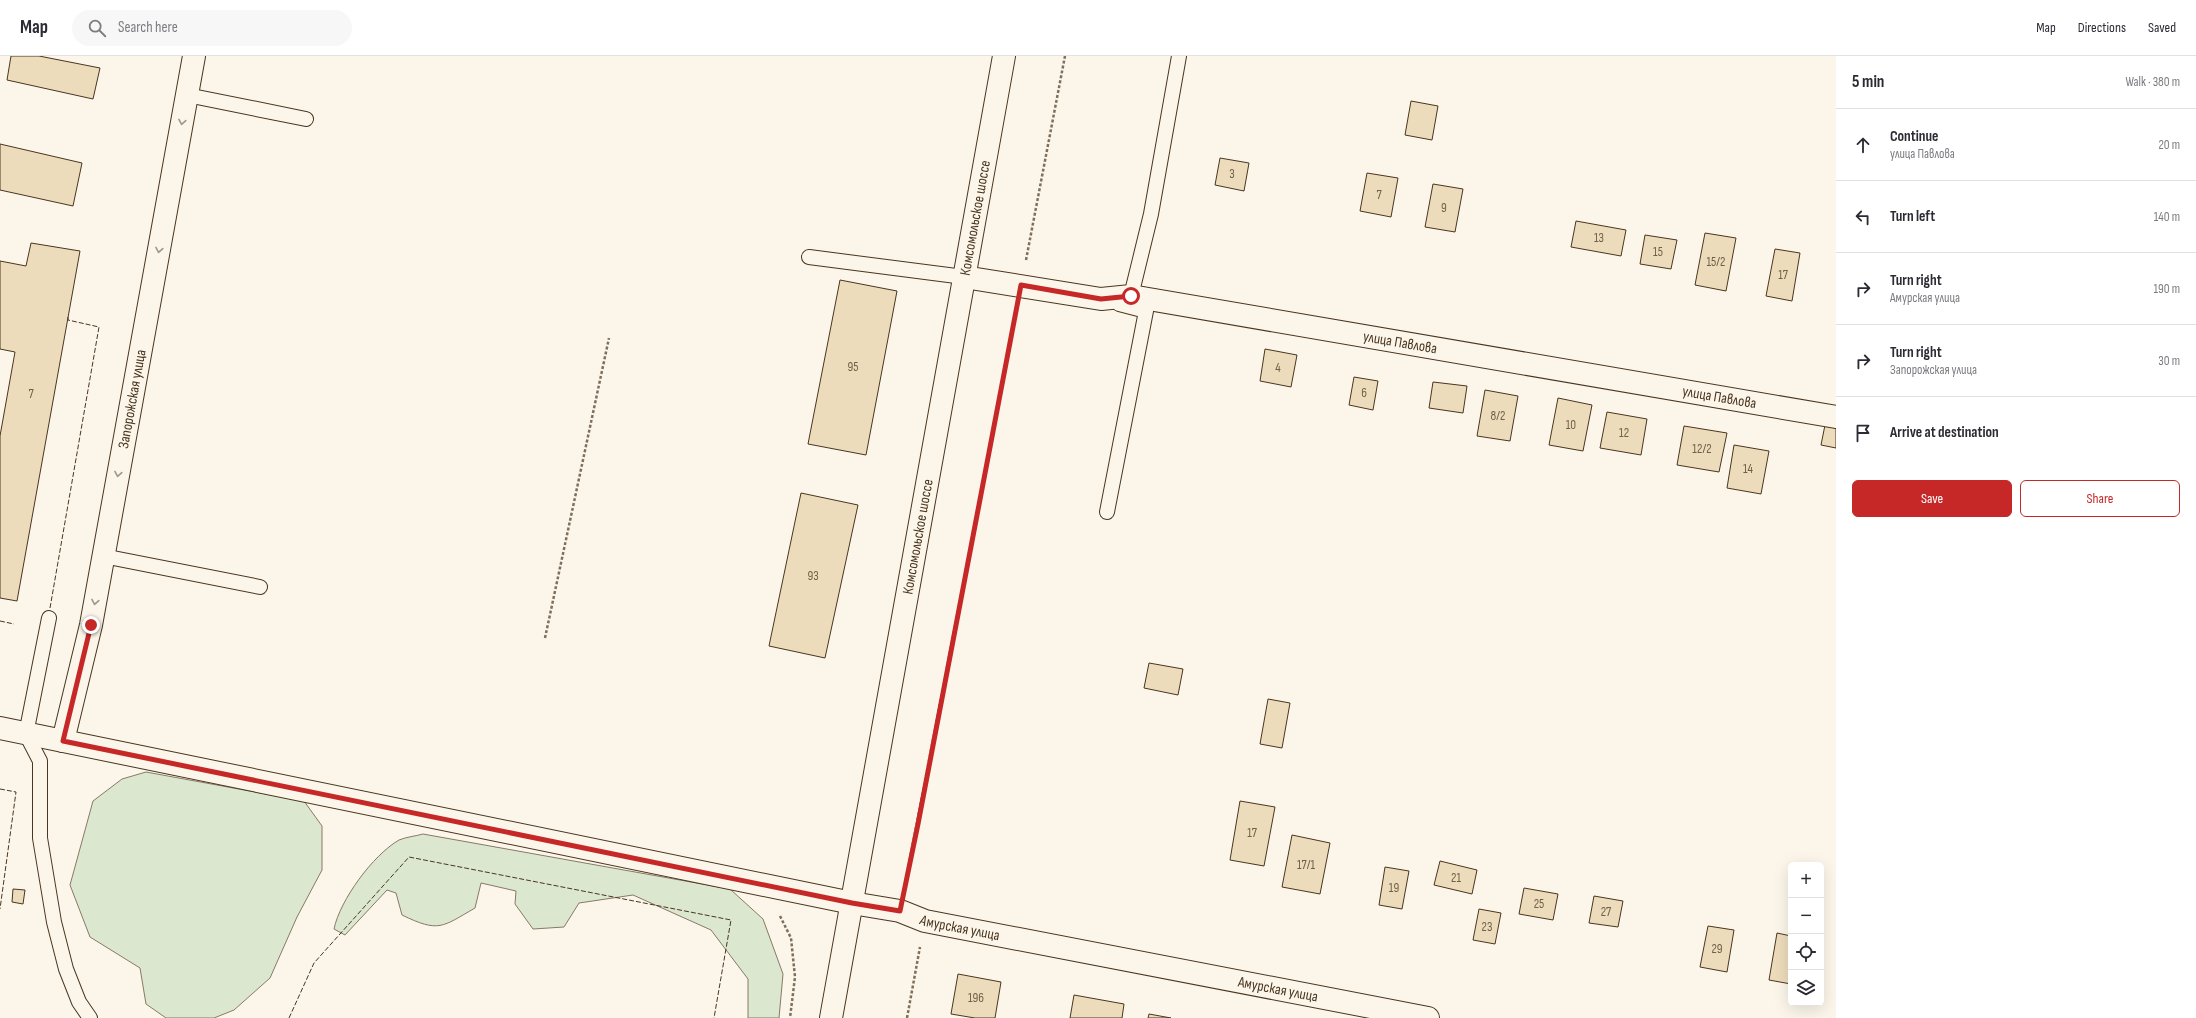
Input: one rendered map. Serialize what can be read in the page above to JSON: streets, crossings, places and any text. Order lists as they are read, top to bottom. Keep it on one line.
{"streets":{"street":["Комсомольское шоссе","улица Павлова","Запорожская улица","Амурская улица"]},"crossings":[["Комсомольское шоссе","улица Павлова"],["Комсомольское шоссе","Амурская улица"],["Запорожская улица","Амурская улица"]],"one_way":["Запорожская улица"],"house_numbers":["3","7","9","13","15","15/2","17","95","4","6","7","8/2","10","12","12/2","14","93","17","17/1","21","19","25","27","23","29","196"],"page":{"header":"Map","search":"Search here","nav":["Map","Directions","Saved"],"heading":["5 min","Walk · 380 m"],"list":[["Continue","улица Павлова","20 m"],["Turn left","140 m"],["Turn right","Амурская улица","190 m"],["Turn right","Запорожская улица","30 m"],"Arrive at destination"],"buttons":["Save","Share"],"map_buttons":["+","−"]}}
